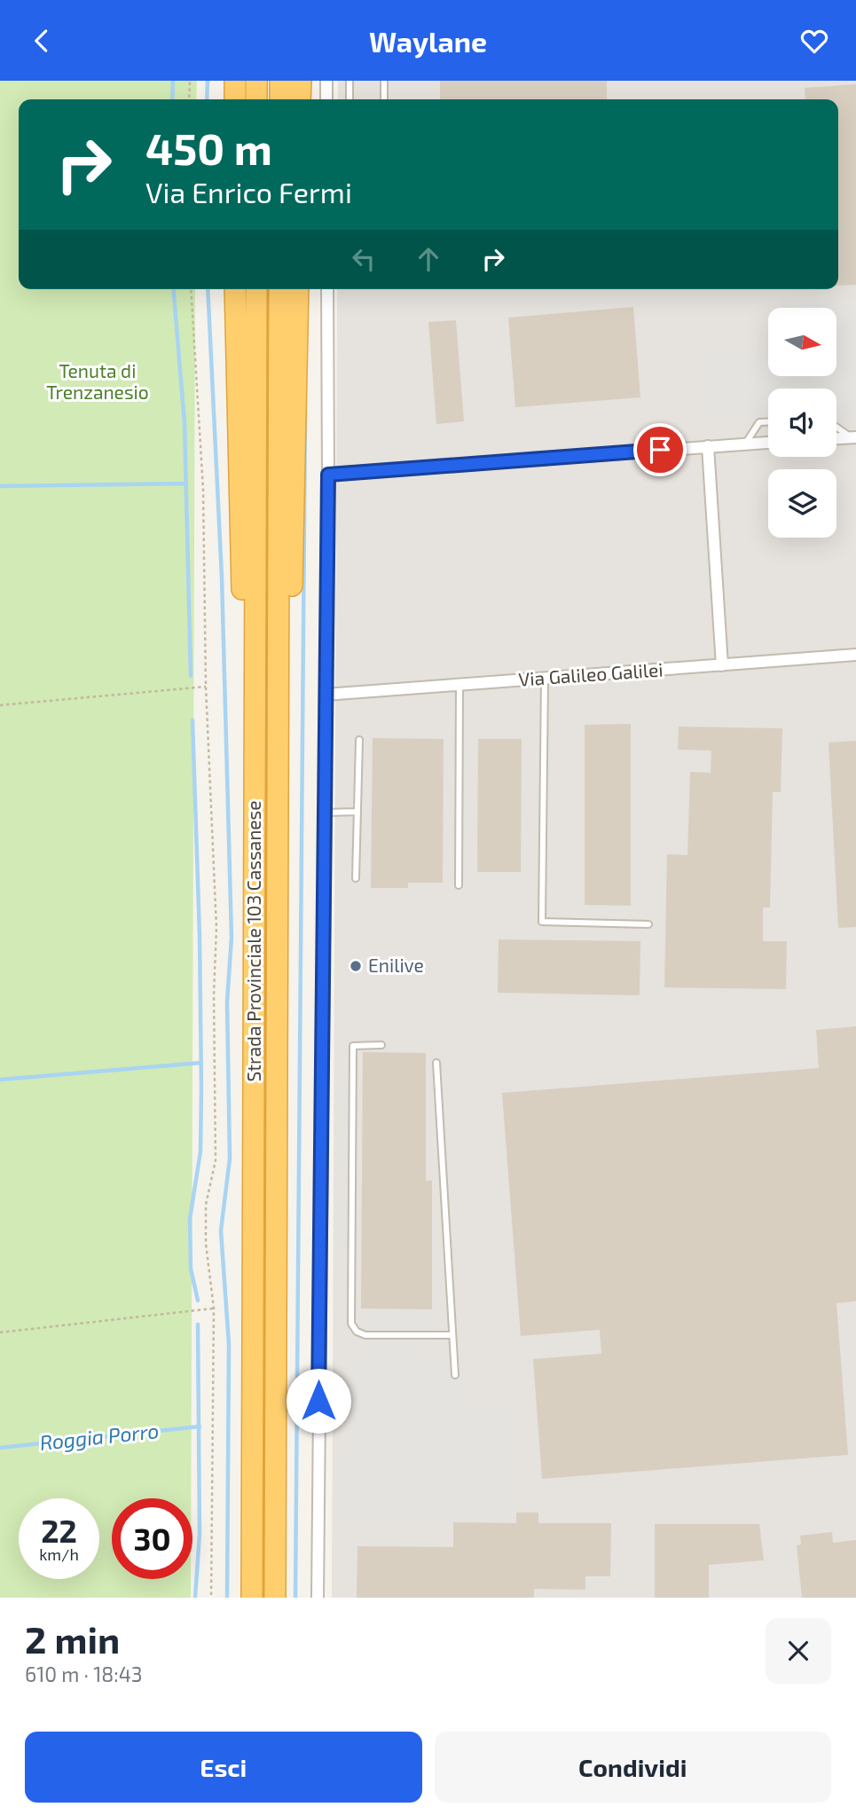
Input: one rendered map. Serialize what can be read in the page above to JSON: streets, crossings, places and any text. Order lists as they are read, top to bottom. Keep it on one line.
{"streets":{"highway":["Strada Provinciale 103 Cassanese"],"street":["Via Galileo Galilei"]},"water":["Roggia Porro"],"parks":["Tenuta di Trenzanesio"],"places":["Enilive"],"north":"right","page":{"header":"Waylane","turn":["450 m","Via Enrico Fermi"],"speed":"22 km/h","limit":"30","heading":["2 min","610 m · 18:43"],"buttons":["Esci","Condividi"]}}
